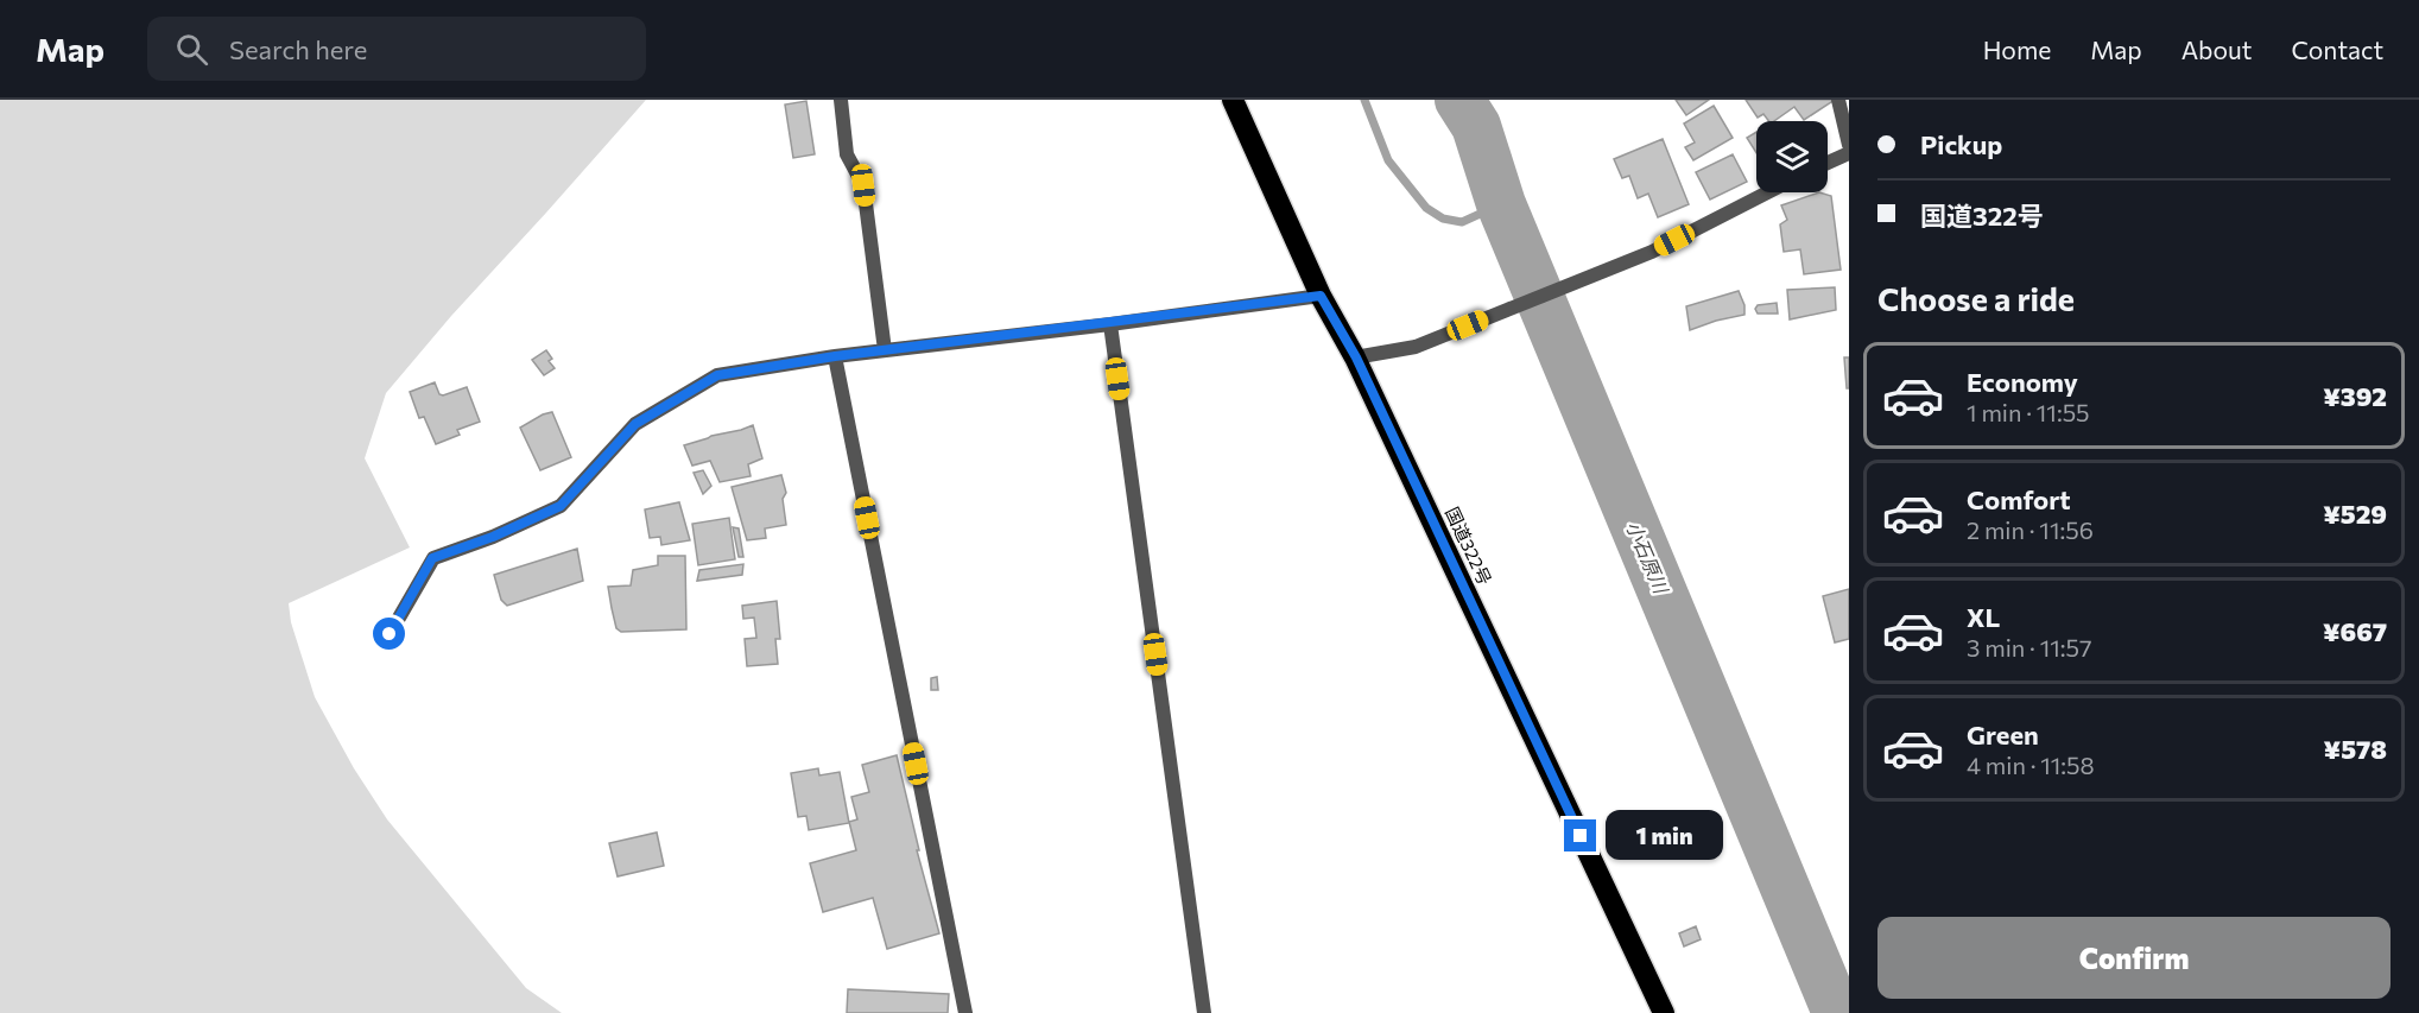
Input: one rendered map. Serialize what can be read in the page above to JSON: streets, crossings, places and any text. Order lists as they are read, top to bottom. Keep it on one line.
{"streets":{"highway":["国道322号"]},"water":["小石原川"],"page":{"header":"Map","search":"Search here","nav":["Home","Map","About","Contact"],"banner":["Pickup","国道322号"],"heading":"Choose a ride","list":[{"name":"Economy","note":"1 min · 11:55","value":"¥392"},{"name":"Comfort","note":"2 min · 11:56","value":"¥529"},{"name":"XL","note":"3 min · 11:57","value":"¥667"},{"name":"Green","note":"4 min · 11:58","value":"¥578"}],"bubble":"1 min","buttons":"Confirm"}}
